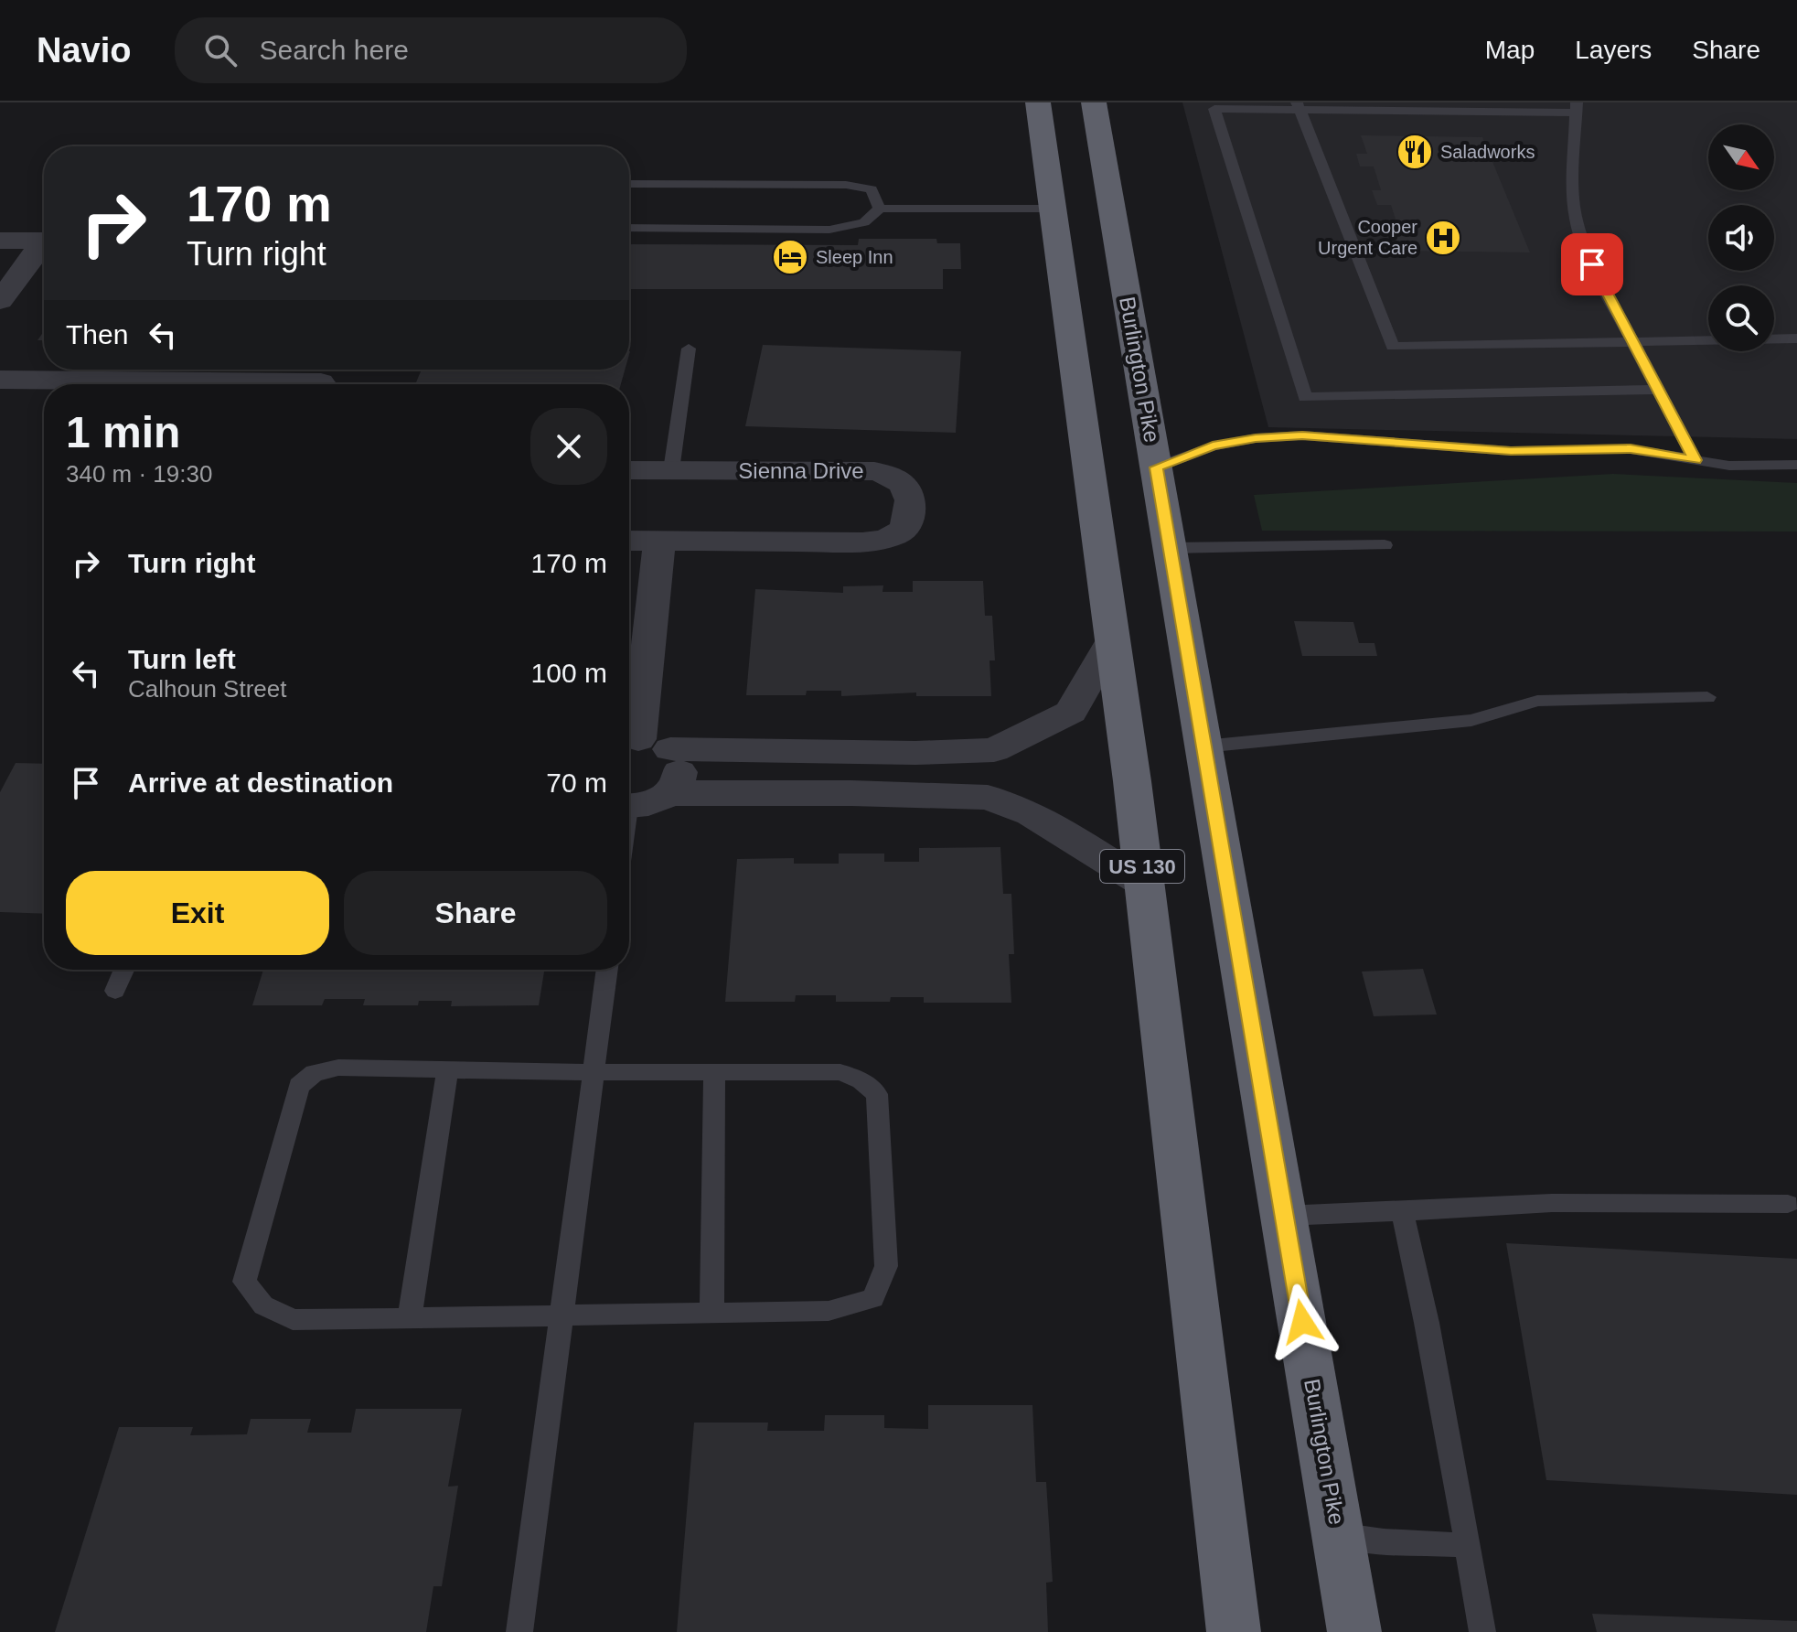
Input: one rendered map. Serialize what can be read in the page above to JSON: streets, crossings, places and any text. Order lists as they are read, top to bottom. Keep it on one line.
{"streets":{"highway":["Burlington Pike","US 130"],"street":["Sienna Drive"]},"places":{"restaurant":["Saladworks"],"hospital":["Cooper Urgent Care"],"hotel":["Sleep Inn"]},"north":"bottom right","page":{"header":"Navio","search":"Search here","nav":["Map","Layers","Share"],"turn":["170 m","Turn right"],"then":"Then","heading":["1 min","340 m · 19:30"],"list":[{"name":"Turn right","value":"170 m"},{"name":"Turn left","note":"Calhoun Street","value":"100 m"},{"name":"Arrive at destination","value":"70 m"}],"buttons":["Exit","Share"]}}
